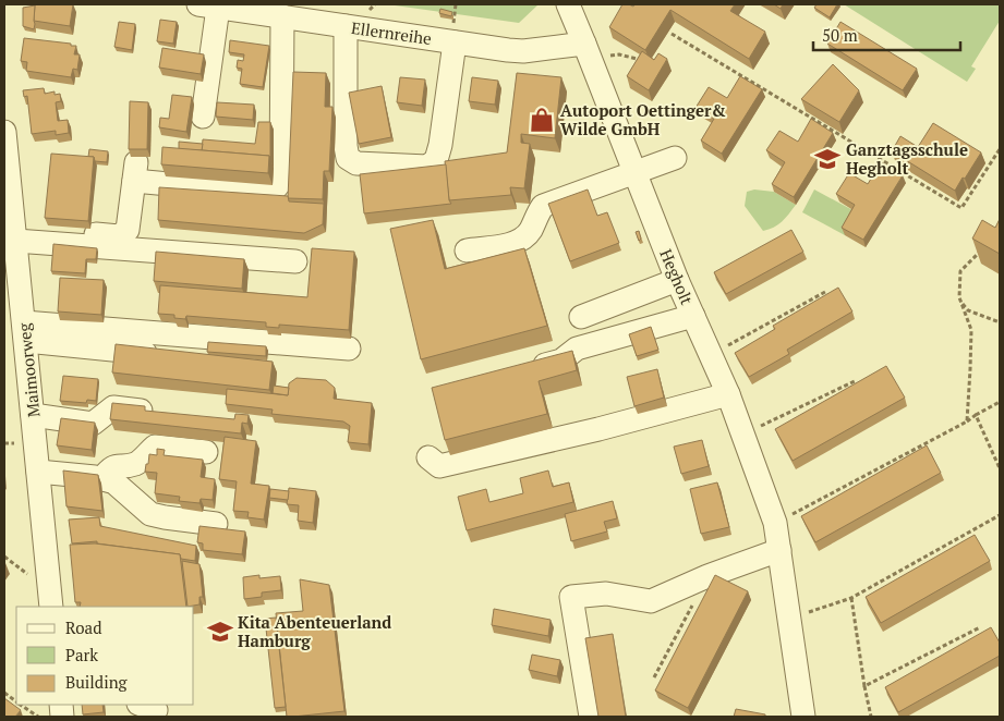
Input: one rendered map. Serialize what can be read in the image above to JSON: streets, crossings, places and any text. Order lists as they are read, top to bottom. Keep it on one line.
{"streets":{"street":["Ellernreihe","Hegholt","Maimoorweg"]},"crossings":[["Ellernreihe","Hegholt"]],"places":{"shop":["Autoport Oettinger& Wilde GmbH"],"school or university":["Ganztagsschule Hegholt","Kita Abenteuerland Hamburg"]},"legend":["Road","Park","Building"],"scale_bar":"50 m"}
